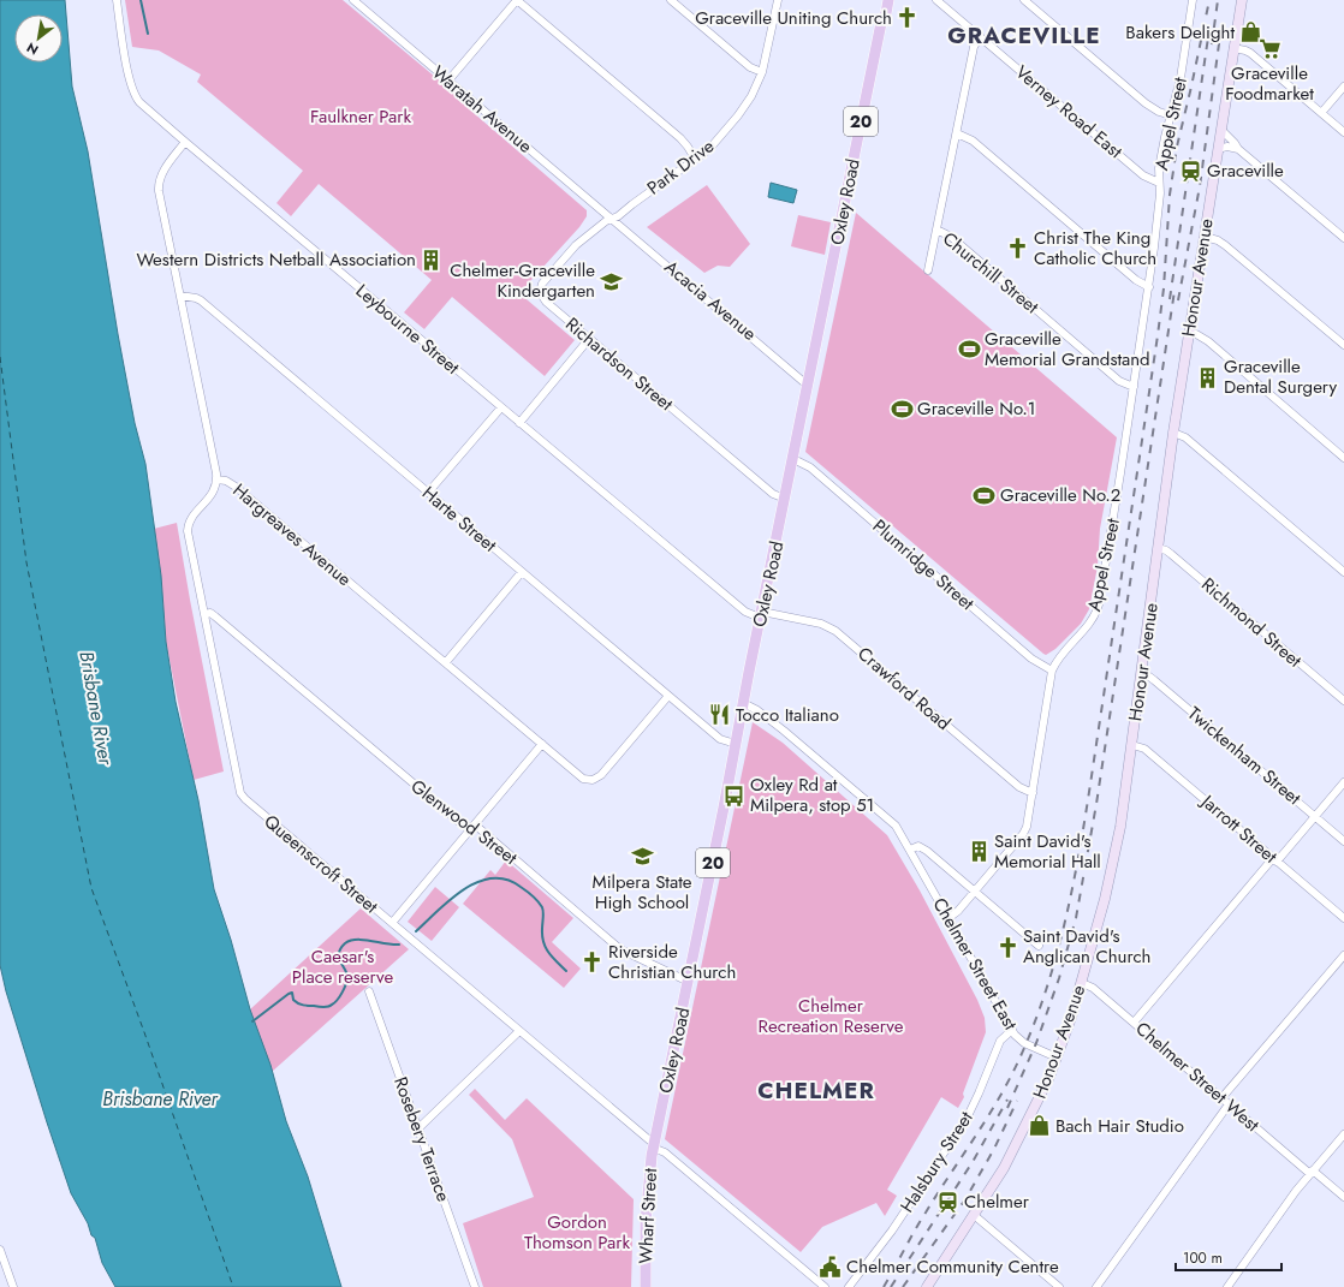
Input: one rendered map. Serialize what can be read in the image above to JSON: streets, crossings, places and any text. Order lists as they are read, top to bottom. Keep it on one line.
{"streets":{"main road":["20","Oxley Road","Honour Avenue","Wharf Street"],"street":["Waratah Avenue","Verney Road East","Appel Street","Park Drive","Churchill Street","Acacia Avenue","Leybourne Street","Richardson Street","Harte Street","Hargreaves Avenue","Plumridge Street","Richmond Street","Crawford Road","Twickenham Street","Glenwood Street","Jarrott Street","Queenscroft Street","Chelmer Street East","Chelmer Street West","Rosebery Terrace","Halsbury Street"]},"crossings":[["Waratah Avenue","Park Drive"],["Waratah Avenue","Acacia Avenue"],["Waratah Avenue","Richardson Street"],["Verney Road East","Appel Street"],["Appel Street","Churchill Street"],["Appel Street","Plumridge Street"],["Appel Street","Crawford Road"],["Appel Street","Chelmer Street East"],["Park Drive","Acacia Avenue"],["Park Drive","Richardson Street"],["Oxley Road","Acacia Avenue"],["Oxley Road","Leybourne Street"],["Oxley Road","Richardson Street"],["Oxley Road","Harte Street"],["Oxley Road","Plumridge Street"],["Oxley Road","Crawford Road"],["Oxley Road","Glenwood Street"],["Oxley Road","Queenscroft Street"],["Oxley Road","Chelmer Street East"],["Oxley Road","Wharf Street"],["Honour Avenue","Richmond Street"],["Honour Avenue","Twickenham Street"],["Honour Avenue","Jarrott Street"],["Honour Avenue","Chelmer Street East"],["Honour Avenue","Chelmer Street West"],["Acacia Avenue","Richardson Street"],["Leybourne Street","Hargreaves Avenue"],["Leybourne Street","Crawford Road"],["Harte Street","Hargreaves Avenue"],["Hargreaves Avenue","Queenscroft Street"],["Glenwood Street","Queenscroft Street"],["Queenscroft Street","Wharf Street"],["Chelmer Street East","Halsbury Street"]],"districts":["GRACEVILLE","CHELMER"],"water":["Brisbane River"],"parks":["Faulkner Park","Caesar's Place reserve","Chelmer Recreation Reserve","Gordon Thomson Park"],"places":{"church":["Graceville Uniting Church","Christ The King Catholic Church","Saint David's Anglican Church","Riverside Christian Church"],"shop":["Bakers Delight","Bach Hair Studio"],"supermarket":["Graceville Foodmarket"],"station":["Graceville","Chelmer"],"building":["Western Districts Netball Association","Graceville Dental Surgery","Saint David's Memorial Hall"],"school or university":["Chelmer-Graceville Kindergarten","Milpera State High School"],"sports":["Graceville Memorial Grandstand","Graceville No.1","Graceville No.2"],"restaurant":["Tocco Italiano"],"bus stop":["Oxley Rd at Milpera, stop 51"],"public building":["Chelmer Community Centre"]},"scale_bar":"100 m","north":"bottom left"}
